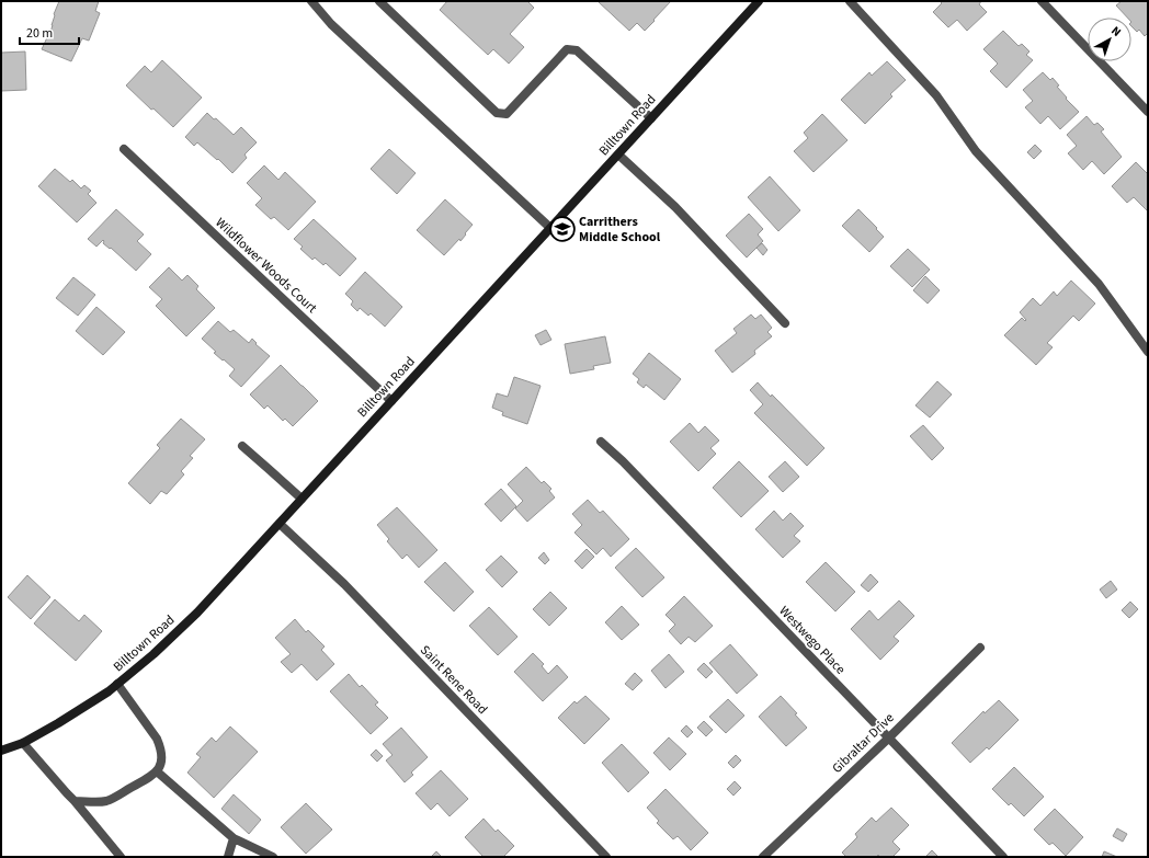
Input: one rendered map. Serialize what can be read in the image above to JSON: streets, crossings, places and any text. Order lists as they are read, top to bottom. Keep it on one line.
{"streets":{"main road":["Billtown Road"],"street":["Wildflower Woods Court","Westwego Place","Saint Rene Road","Gibraltar Drive"]},"crossings":[["Billtown Road","Wildflower Woods Court"],["Billtown Road","Saint Rene Road"],["Westwego Place","Gibraltar Drive"]],"places":{"school or university":["Carrithers Middle School"]},"scale_bar":"20 m","north":"top right"}
